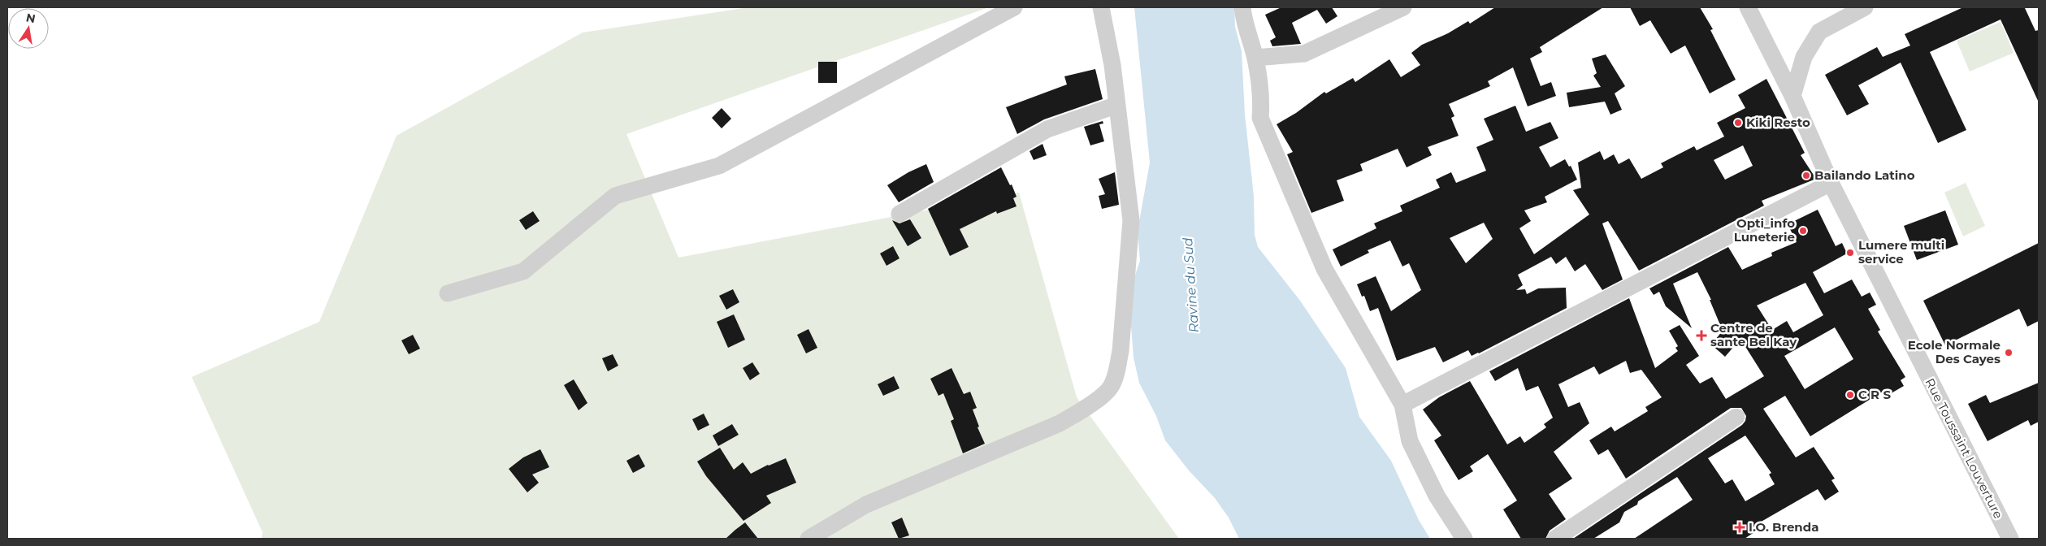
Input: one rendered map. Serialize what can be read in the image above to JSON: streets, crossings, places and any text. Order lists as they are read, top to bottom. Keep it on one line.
{"streets":{"street":["Rue Toussaint Louverture"]},"water":["Ravine du Sud"],"places":{"other":["Kiki Resto","Bailando Latino","Opti_info Luneterie","Lumere multi service","Ecole Normale Des Cayes","C R S"],"health":["Centre de sante Bel Kay","I.O. Brenda"]},"north":"top"}
